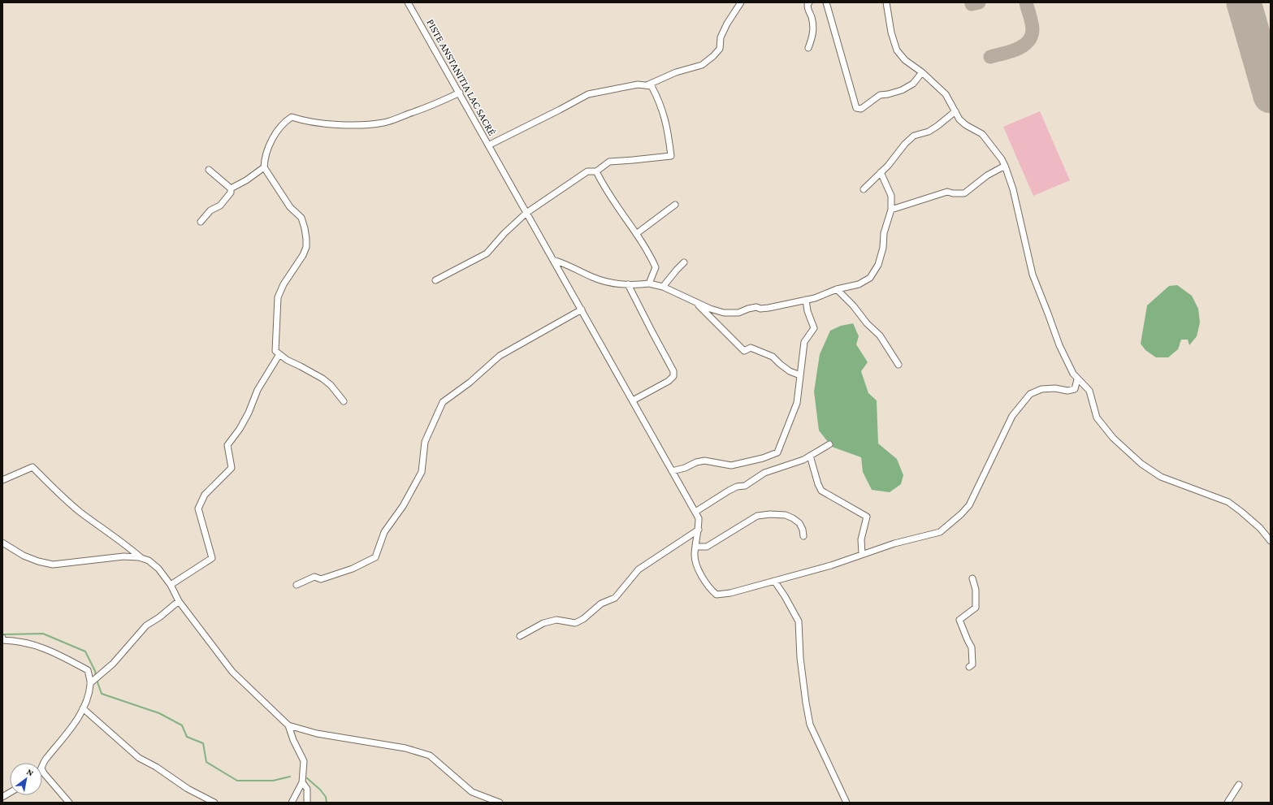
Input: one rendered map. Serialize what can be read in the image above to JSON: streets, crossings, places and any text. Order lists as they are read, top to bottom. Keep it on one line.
{"streets":{"street":["PISTE ANSTANITIA LAC SACRÉ"]},"north":"top right"}
